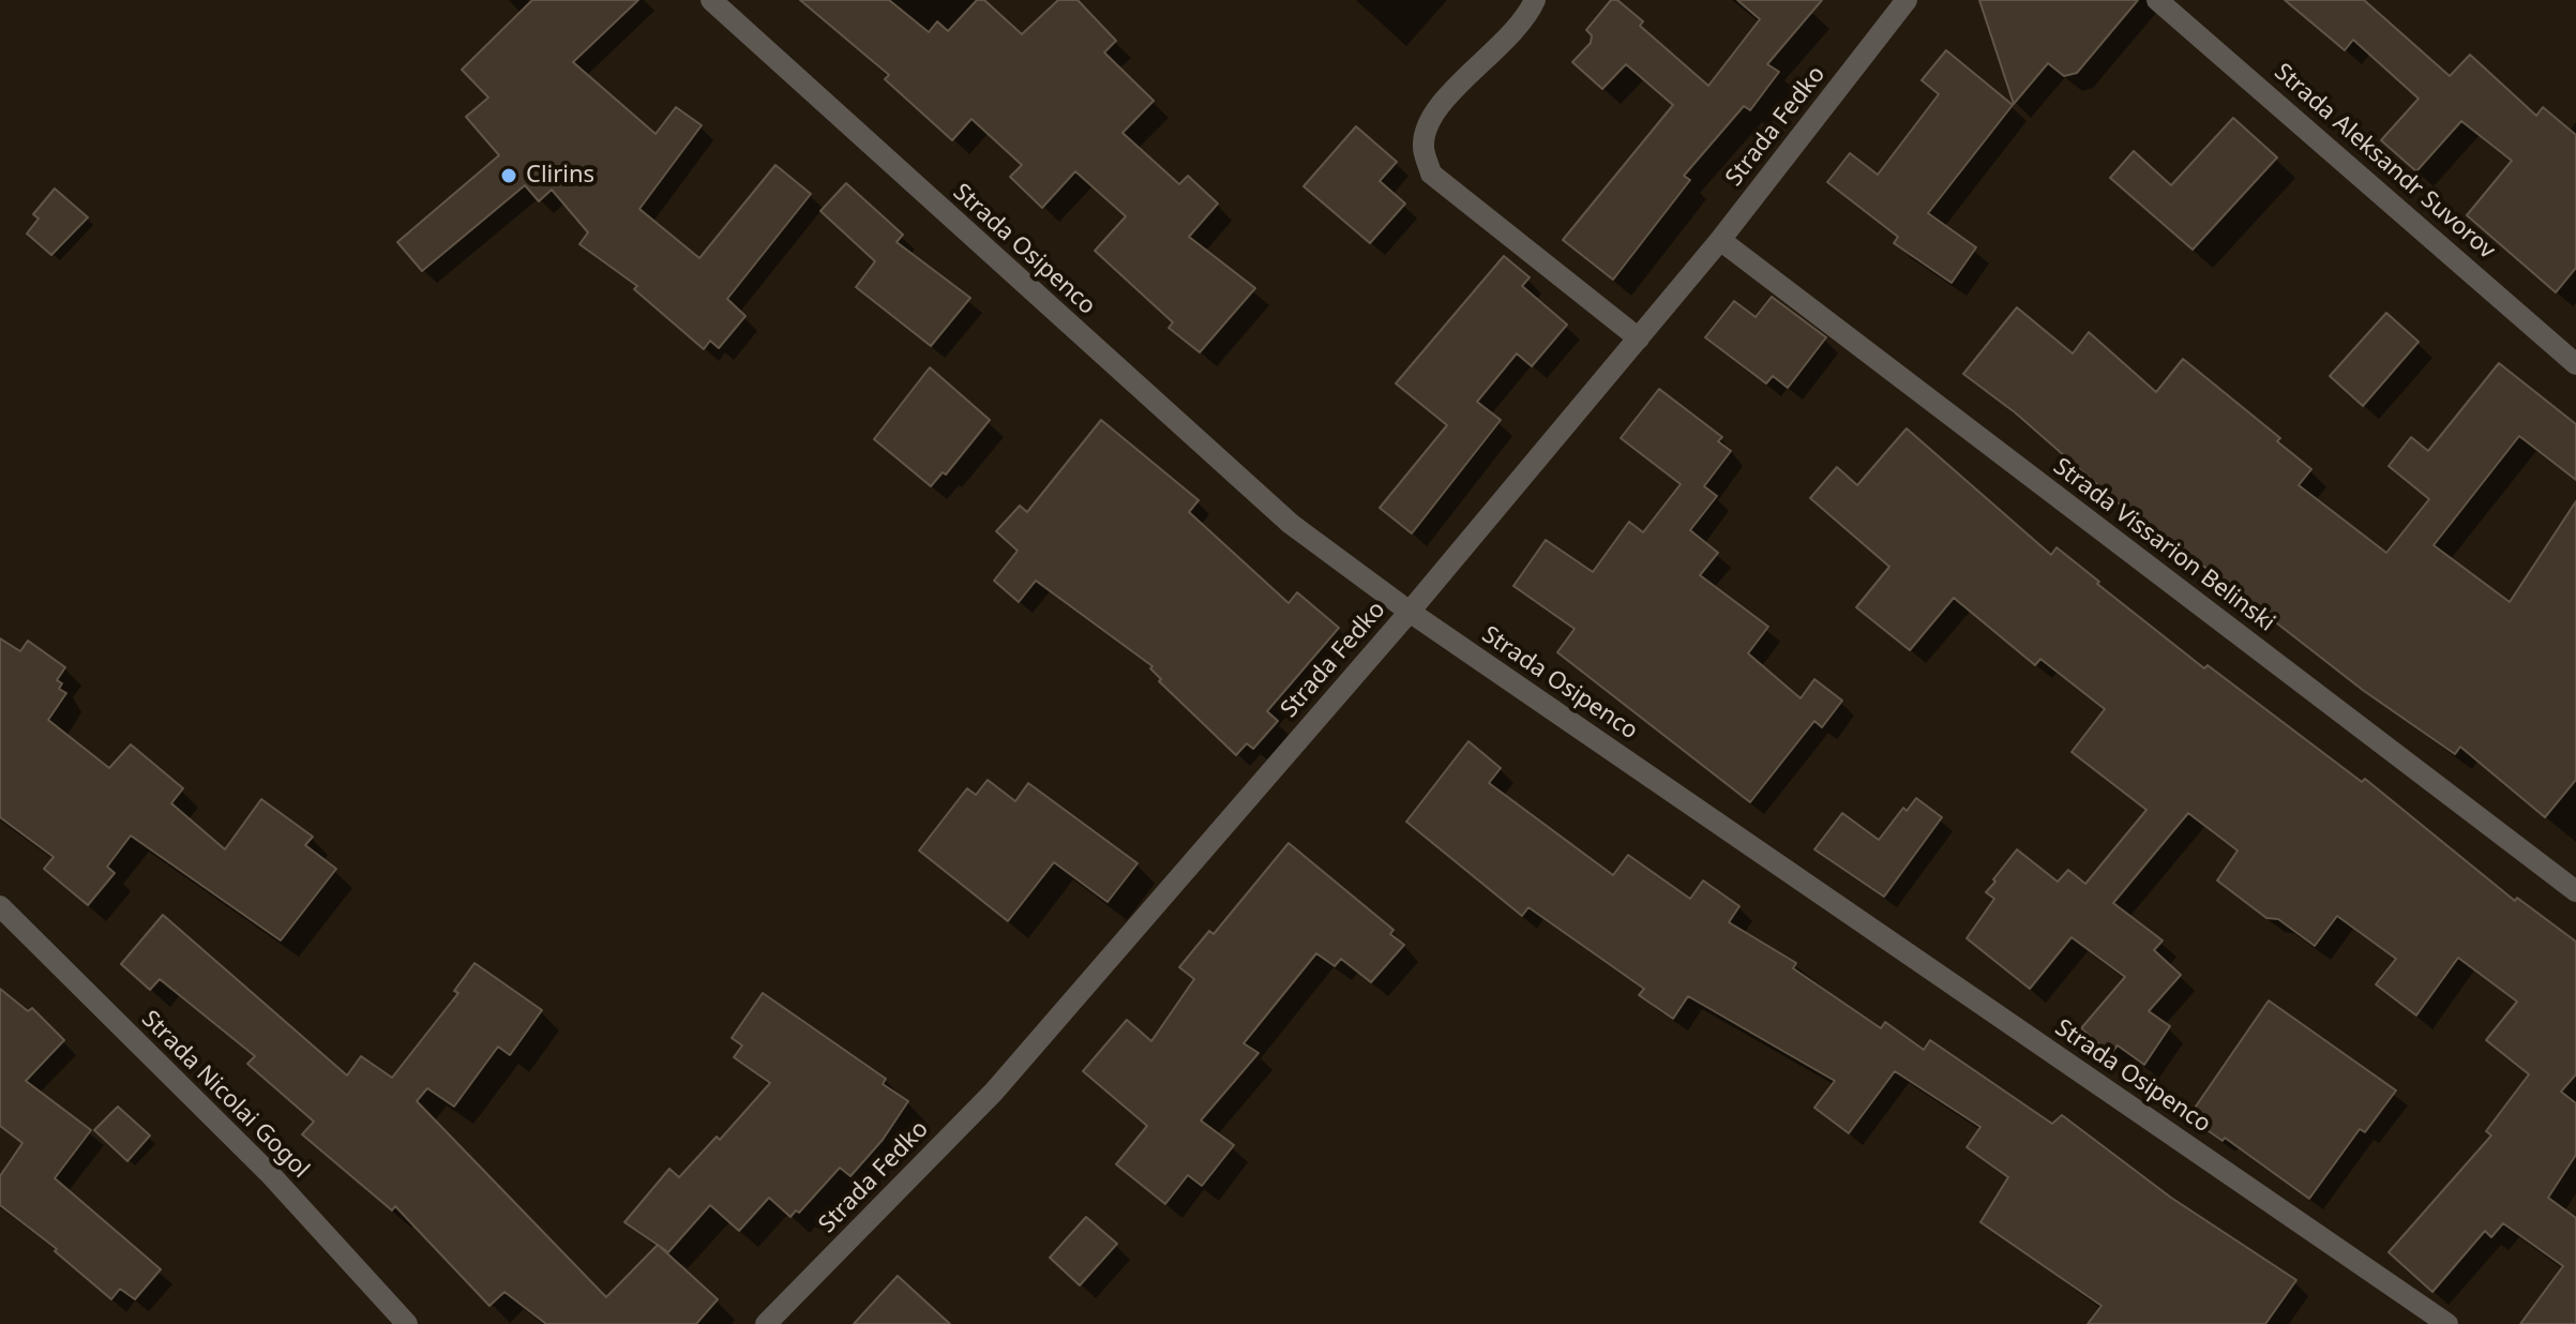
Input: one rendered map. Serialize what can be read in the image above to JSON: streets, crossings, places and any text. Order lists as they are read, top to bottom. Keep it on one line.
{"streets":{"street":["Strada Fedko","Strada Aleksandr Suvorov","Strada Osipenco","Strada Vissarion Belinski","Strada Nicolai Gogol"]},"crossings":[["Strada Fedko","Strada Osipenco"],["Strada Fedko","Strada Vissarion Belinski"]],"places":["Clirins"]}
